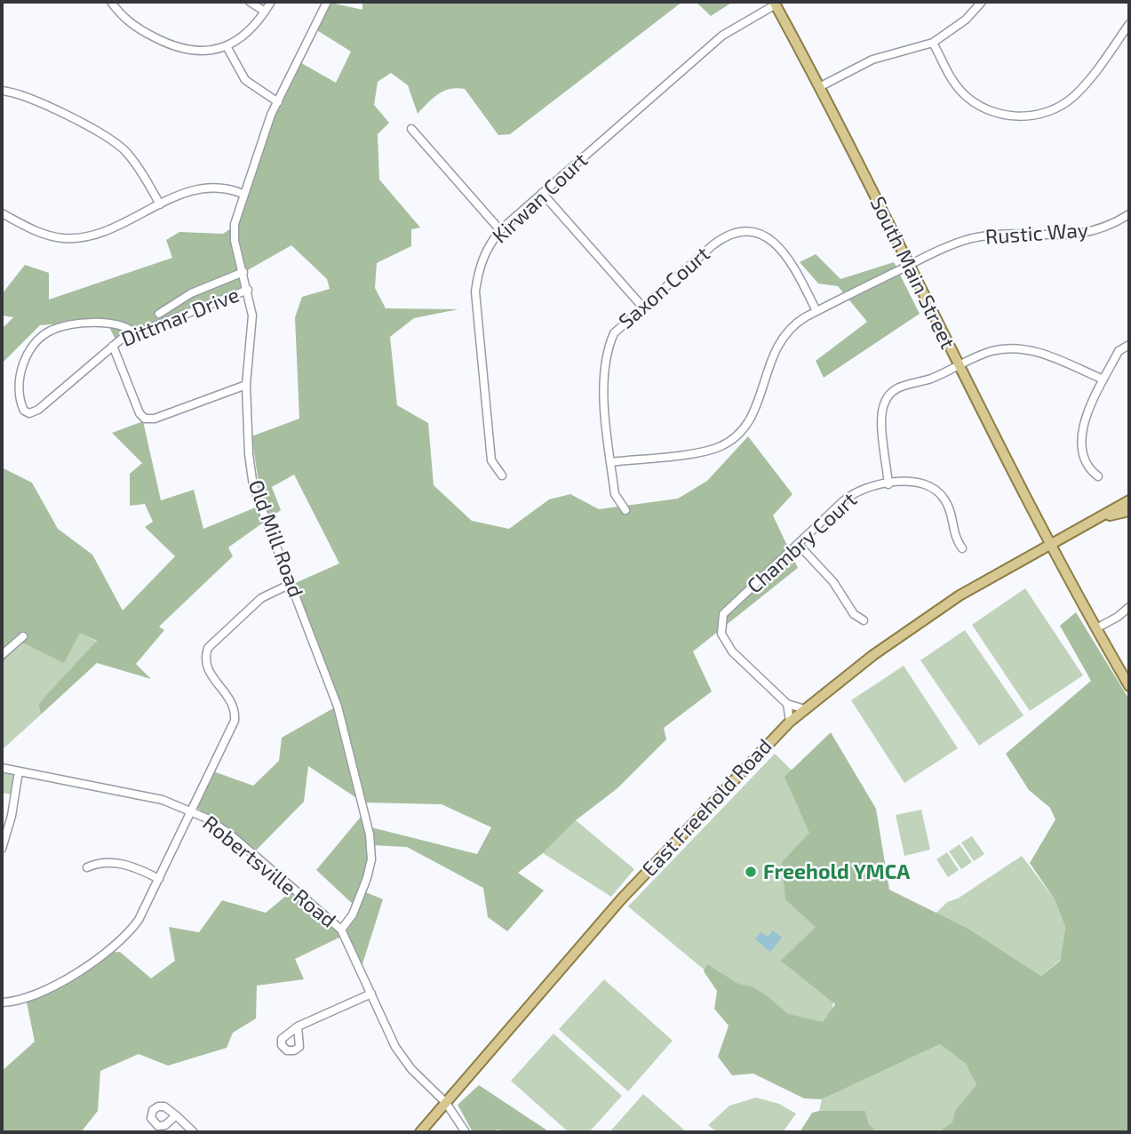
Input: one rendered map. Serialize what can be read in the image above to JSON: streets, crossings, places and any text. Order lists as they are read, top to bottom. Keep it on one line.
{"streets":{"main road":["South Main Street","East Freehold Road"],"street":["Kirwan Court","Rustic Way","Saxon Court","Dittmar Drive","Old Mill Road","Chambry Court","Robertsville Road"]},"crossings":[["Kirwan Court","South Main Street"],["Rustic Way","South Main Street"],["Rustic Way","Saxon Court"],["South Main Street","East Freehold Road"],["Dittmar Drive","Old Mill Road"],["Old Mill Road","Robertsville Road"],["Chambry Court","East Freehold Road"],["East Freehold Road","Robertsville Road"]],"places":["Freehold YMCA"]}
